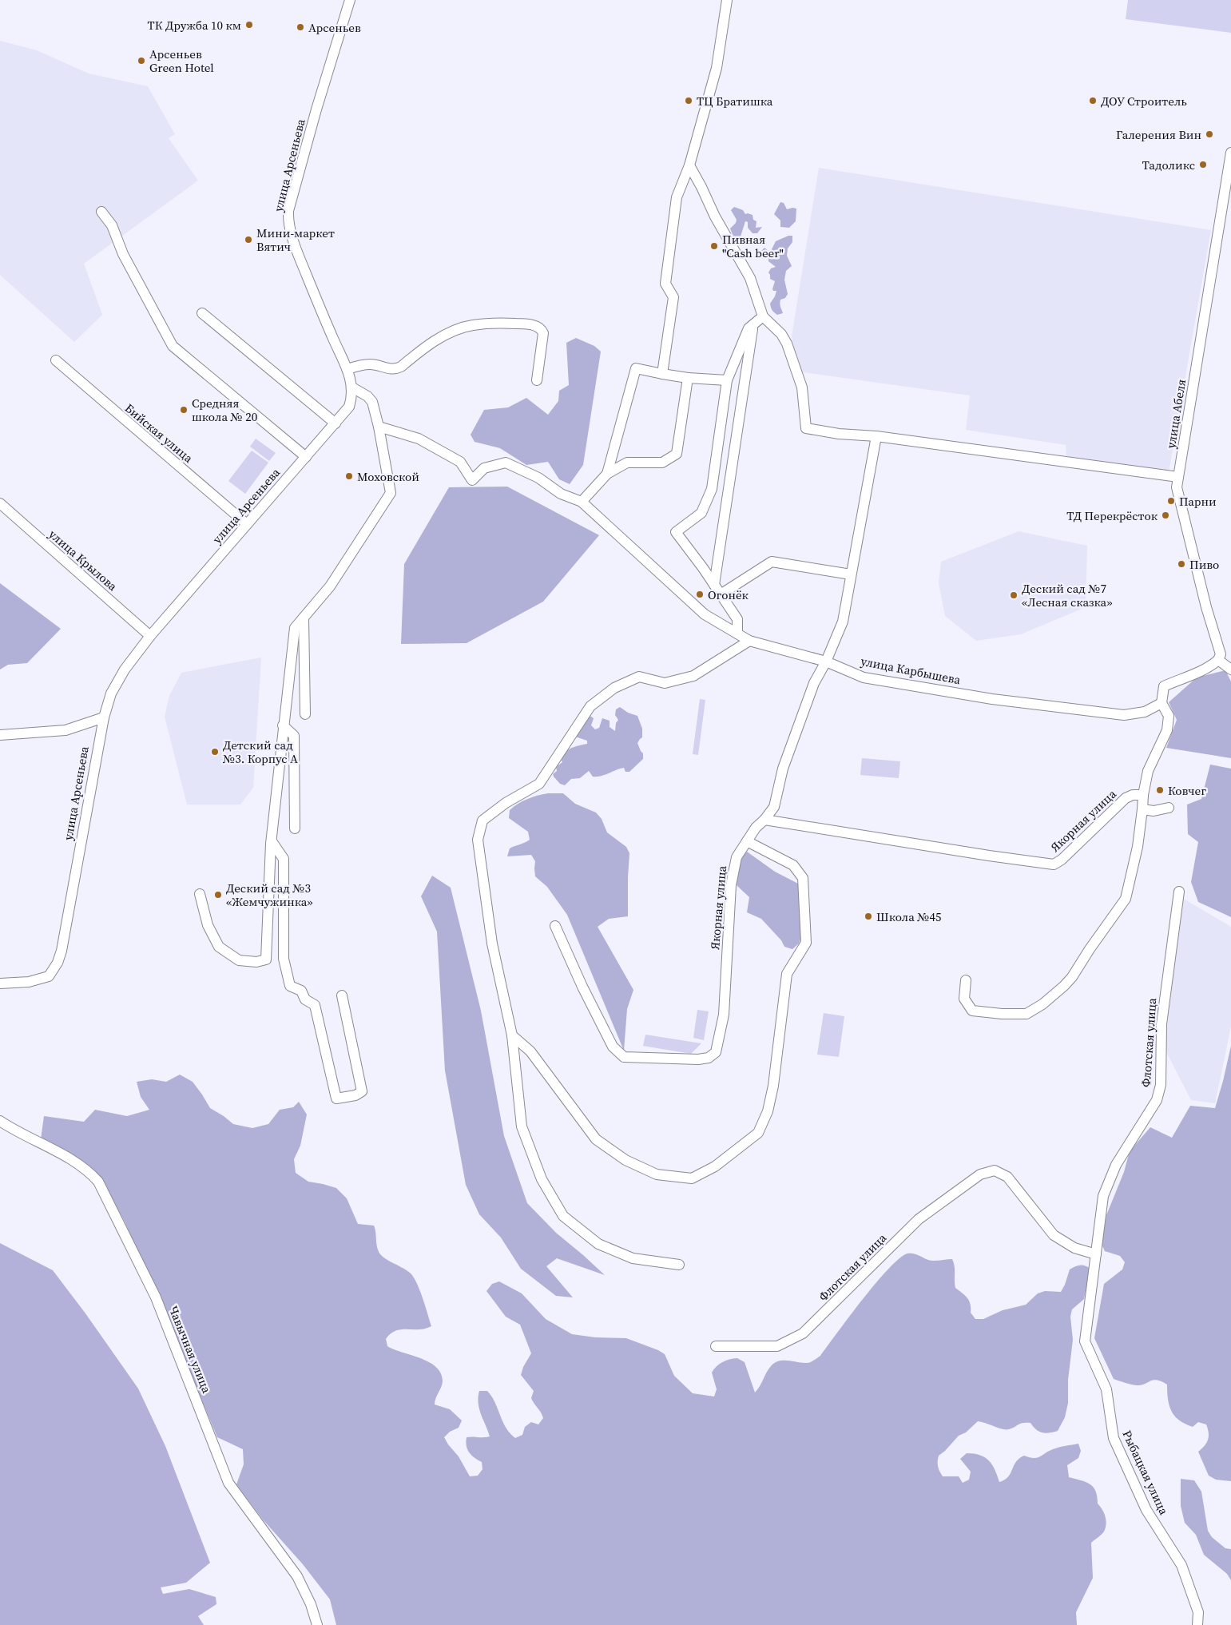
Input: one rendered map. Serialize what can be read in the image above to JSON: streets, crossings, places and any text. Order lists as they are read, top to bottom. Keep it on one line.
{"streets":{"street":["улица Арсеньева","улица Абеля","Бийская улица","улица Крылова","улица Карбышева","Якорная улица","Флотская улица","Чавычная улица","Рыбацкая улица"]},"crossings":[["улица Арсеньева","Бийская улица"],["улица Арсеньева","улица Крылова"],["Флотская улица","Рыбацкая улица"]],"places":["ТК Дружба 10 км","Арсеньев","Арсеньев Green Hotel","ТЦ Братишка","ДОУ Строитель","Галерения Вин","Тадоликс","Мини-маркет Вятич","Пивная \"Cash beer\"","Средняя школа № 20","Моховской","Парни","ТД Перекрёсток","Пиво","Огонёк","Деский сад №7 «Лесная сказка»","Детский сад №3. Корпус А","Ковчег","Деский сад №3 «Жемчужинка»","Школа №45"]}
